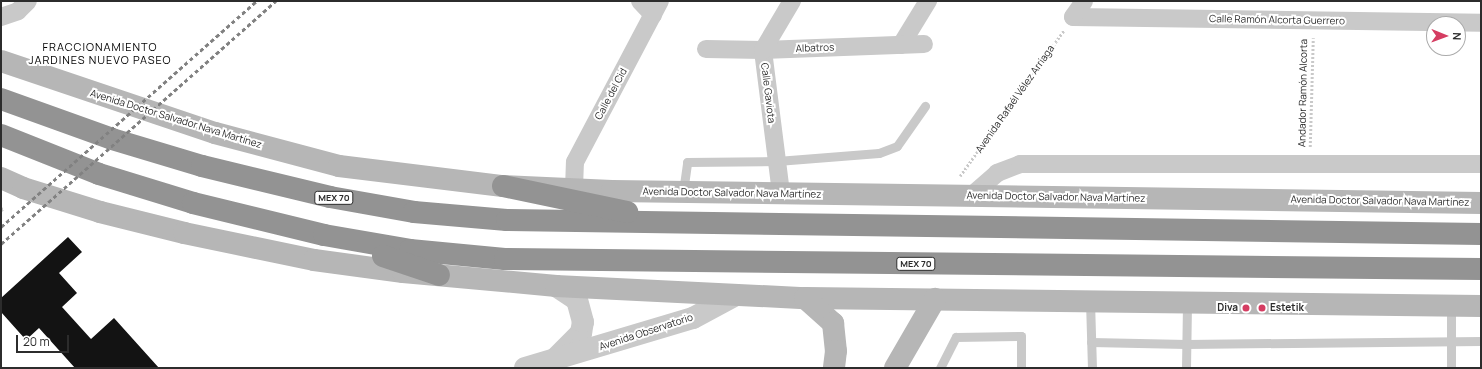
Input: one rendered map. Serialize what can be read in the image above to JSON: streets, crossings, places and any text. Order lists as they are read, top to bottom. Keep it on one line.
{"streets":{"highway":["MEX 70"],"main road":["Avenida Doctor Salvador Nava Martínez"],"street":["Calle Ramón Alcorta Guerrero","Albatros","Calle Gaviota","Calle del Cid","Avenida Observatorio"],"path":["Andador Ramón Alcorta","Avenida Rafaél Vélez Arriaga"]},"crossings":[["Calle Ramón Alcorta Guerrero","Andador Ramón Alcorta"],["Calle Ramón Alcorta Guerrero","Avenida Rafaél Vélez Arriaga"],["Albatros","Calle Gaviota"],["Calle Gaviota","Avenida Doctor Salvador Nava Martínez"],["Calle del Cid","Avenida Doctor Salvador Nava Martínez"],["Avenida Rafaél Vélez Arriaga","Avenida Doctor Salvador Nava Martínez"]],"districts":["FRACCIONAMIENTO JARDINES NUEVO PASEO"],"places":["Diva","Estetik"],"scale_bar":"20 m","north":"right"}
